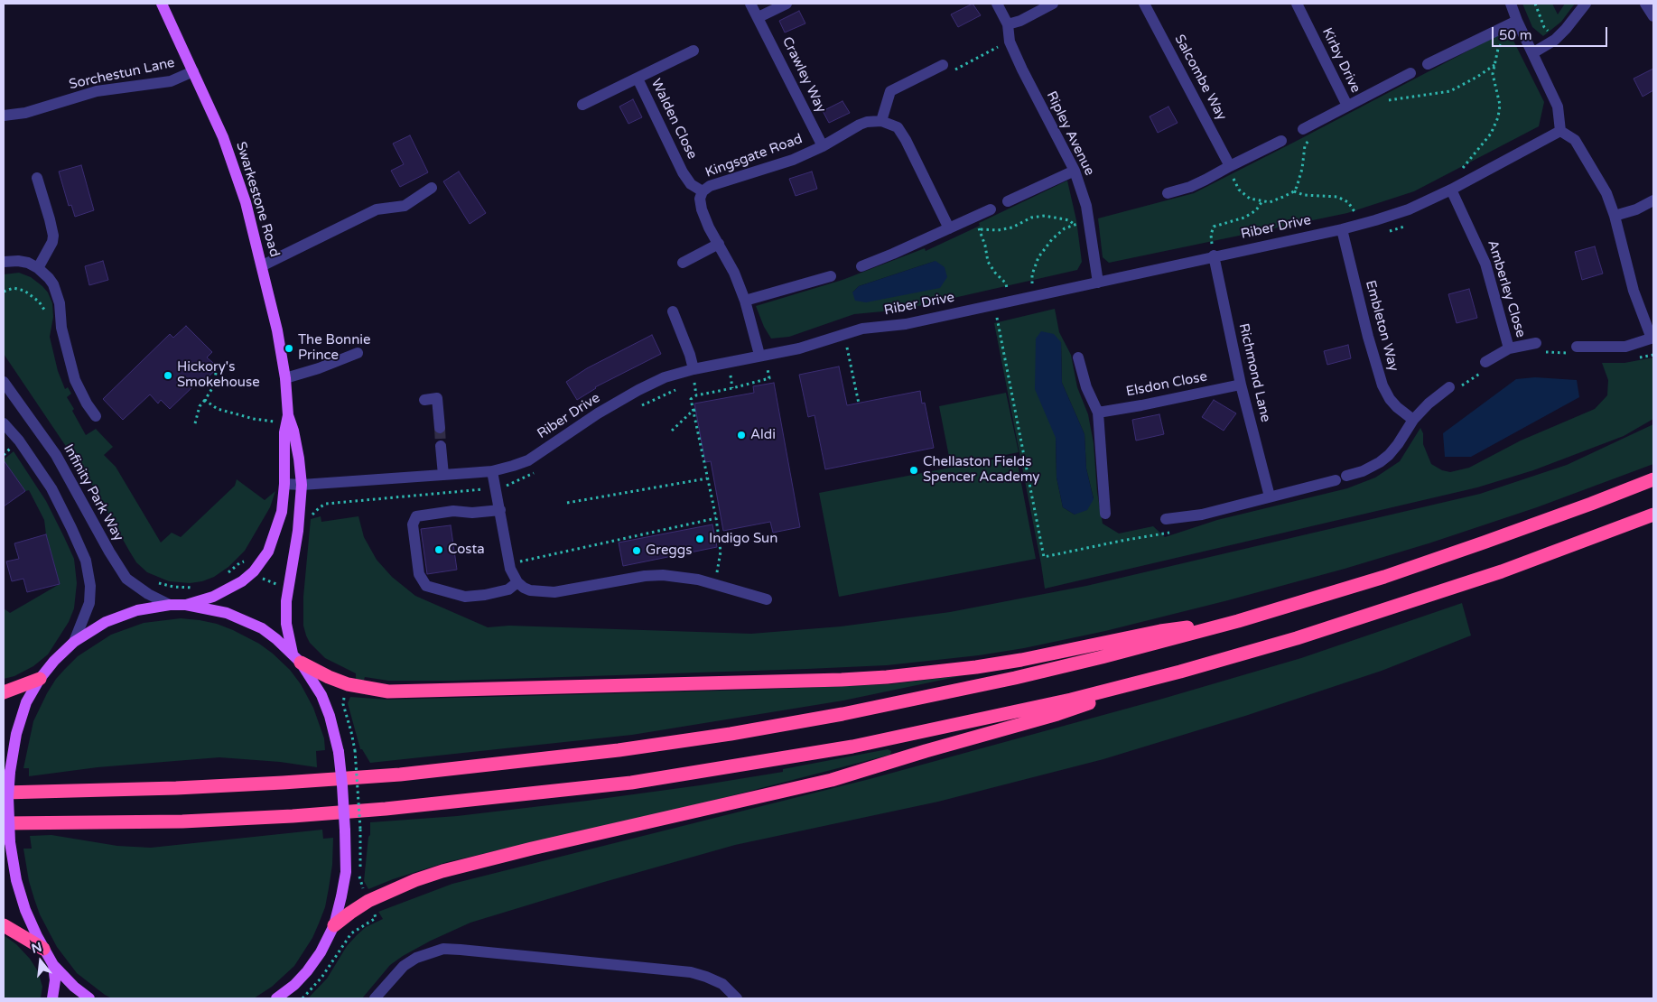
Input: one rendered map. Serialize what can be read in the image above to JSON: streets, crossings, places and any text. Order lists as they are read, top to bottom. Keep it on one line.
{"streets":{"main road":["Swarkestone Road"],"street":["Kirby Drive","Sorchestun Lane","Crawley Way","Salcombe Way","Walden Close","Ripley Avenue","Kingsgate Road","Riber Drive","Amberley Close","Embleton Way","Richmond Lane","Elsdon Close","Infinity Park Way"]},"crossings":[["Sorchestun Lane","Swarkestone Road"],["Crawley Way","Kingsgate Road"],["Walden Close","Kingsgate Road"],["Ripley Avenue","Riber Drive"],["Kingsgate Road","Riber Drive"],["Swarkestone Road","Riber Drive"],["Riber Drive","Amberley Close"],["Riber Drive","Embleton Way"],["Riber Drive","Richmond Lane"],["Richmond Lane","Elsdon Close"]],"places":["The Bonnie Prince","Hickory's Smokehouse","Aldi","Chellaston Fields Spencer Academy","Indigo Sun","Costa","Greggs"],"scale_bar":"50 m","north":"top"}
